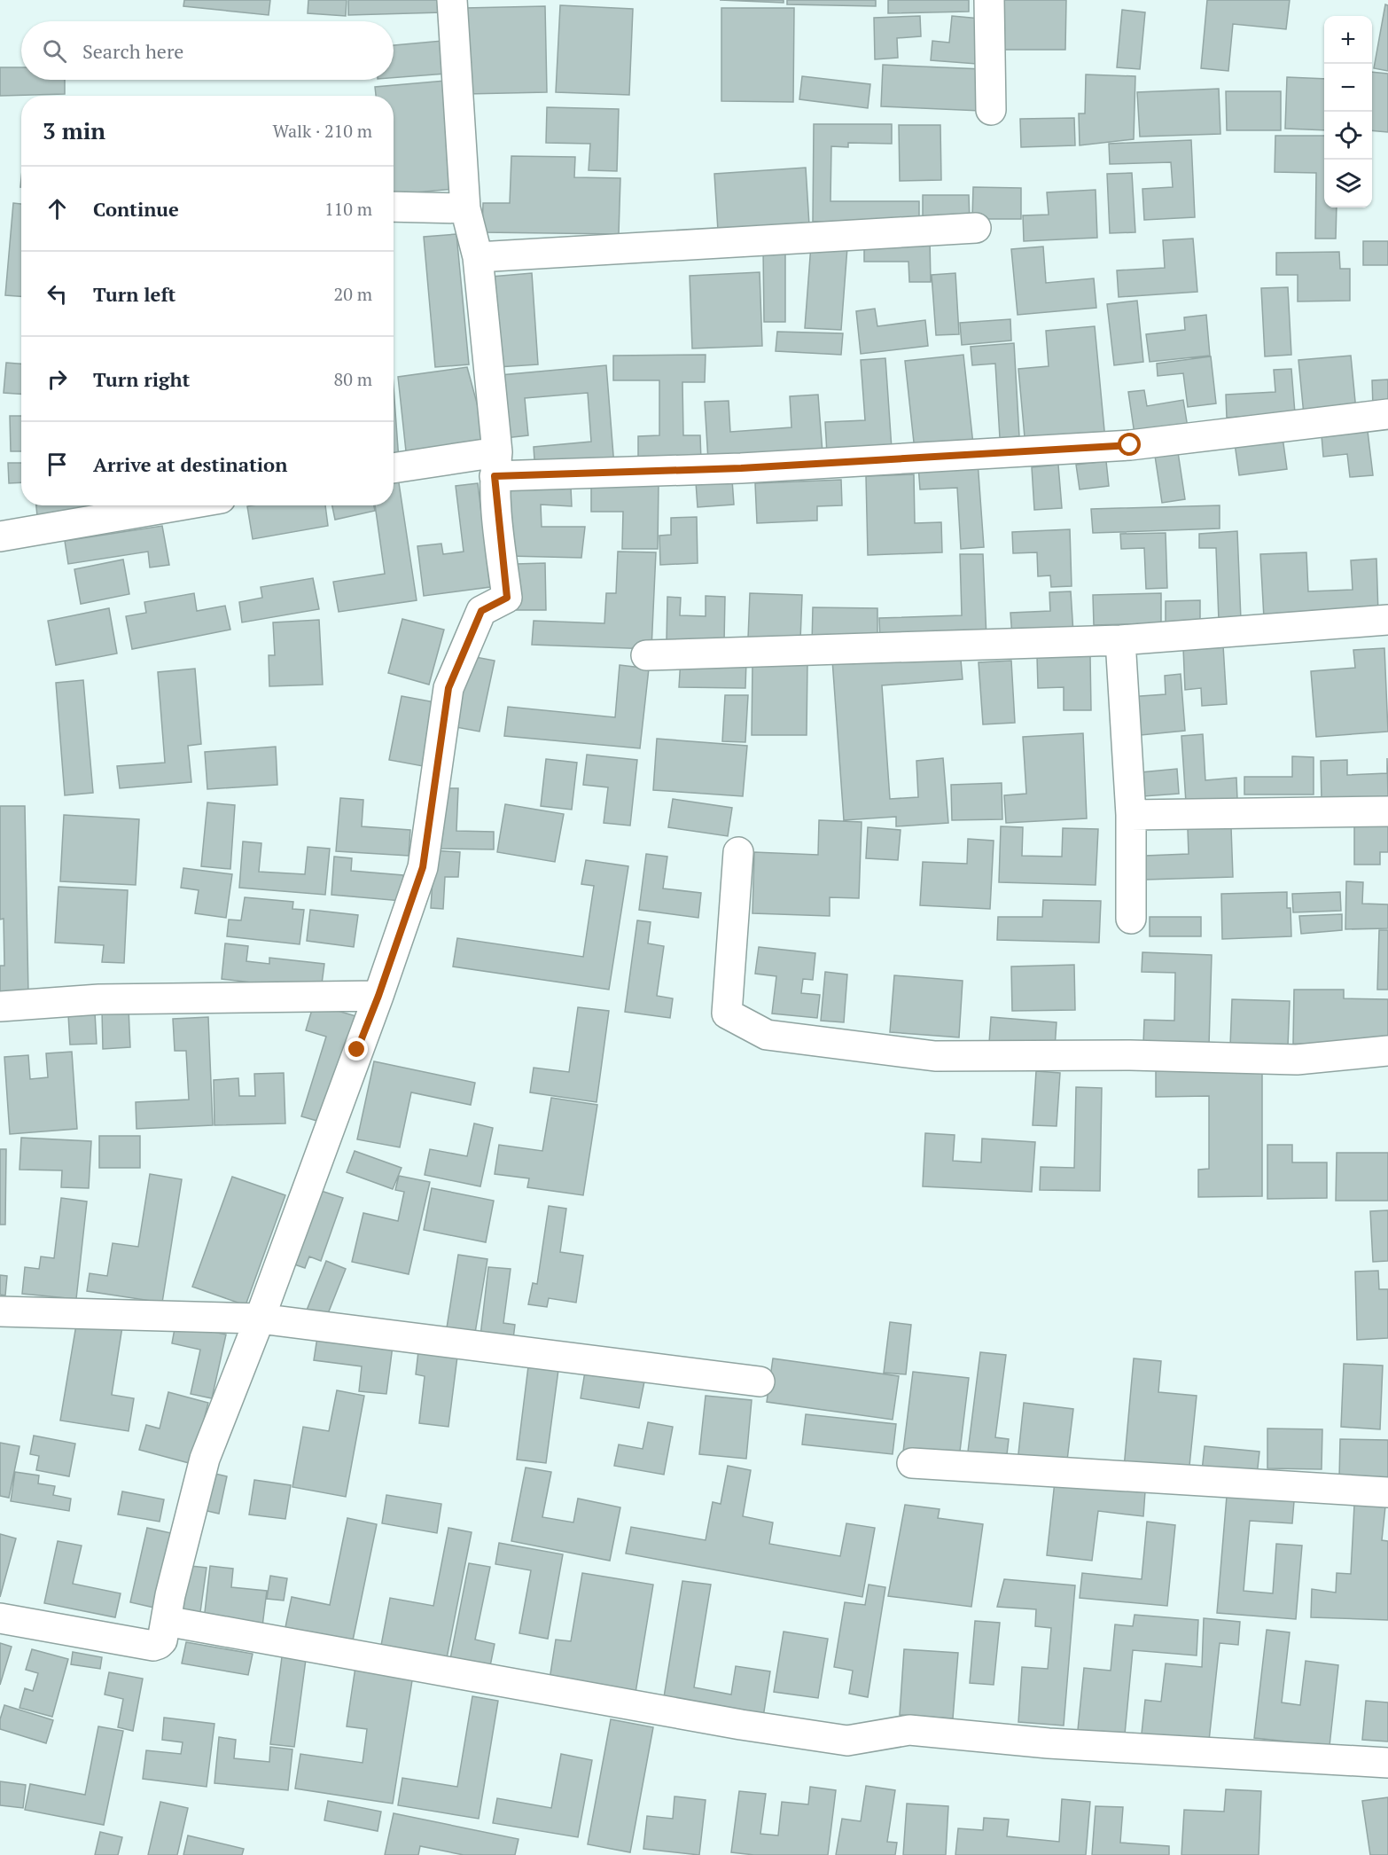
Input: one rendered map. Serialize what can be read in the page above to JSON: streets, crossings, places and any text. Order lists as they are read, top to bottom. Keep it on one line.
{"page":{"map_buttons":["+","−"],"search":"Search here","heading":["3 min","Walk · 210 m"],"list":[["Continue","110 m"],["Turn left","20 m"],["Turn right","80 m"],"Arrive at destination"]}}
